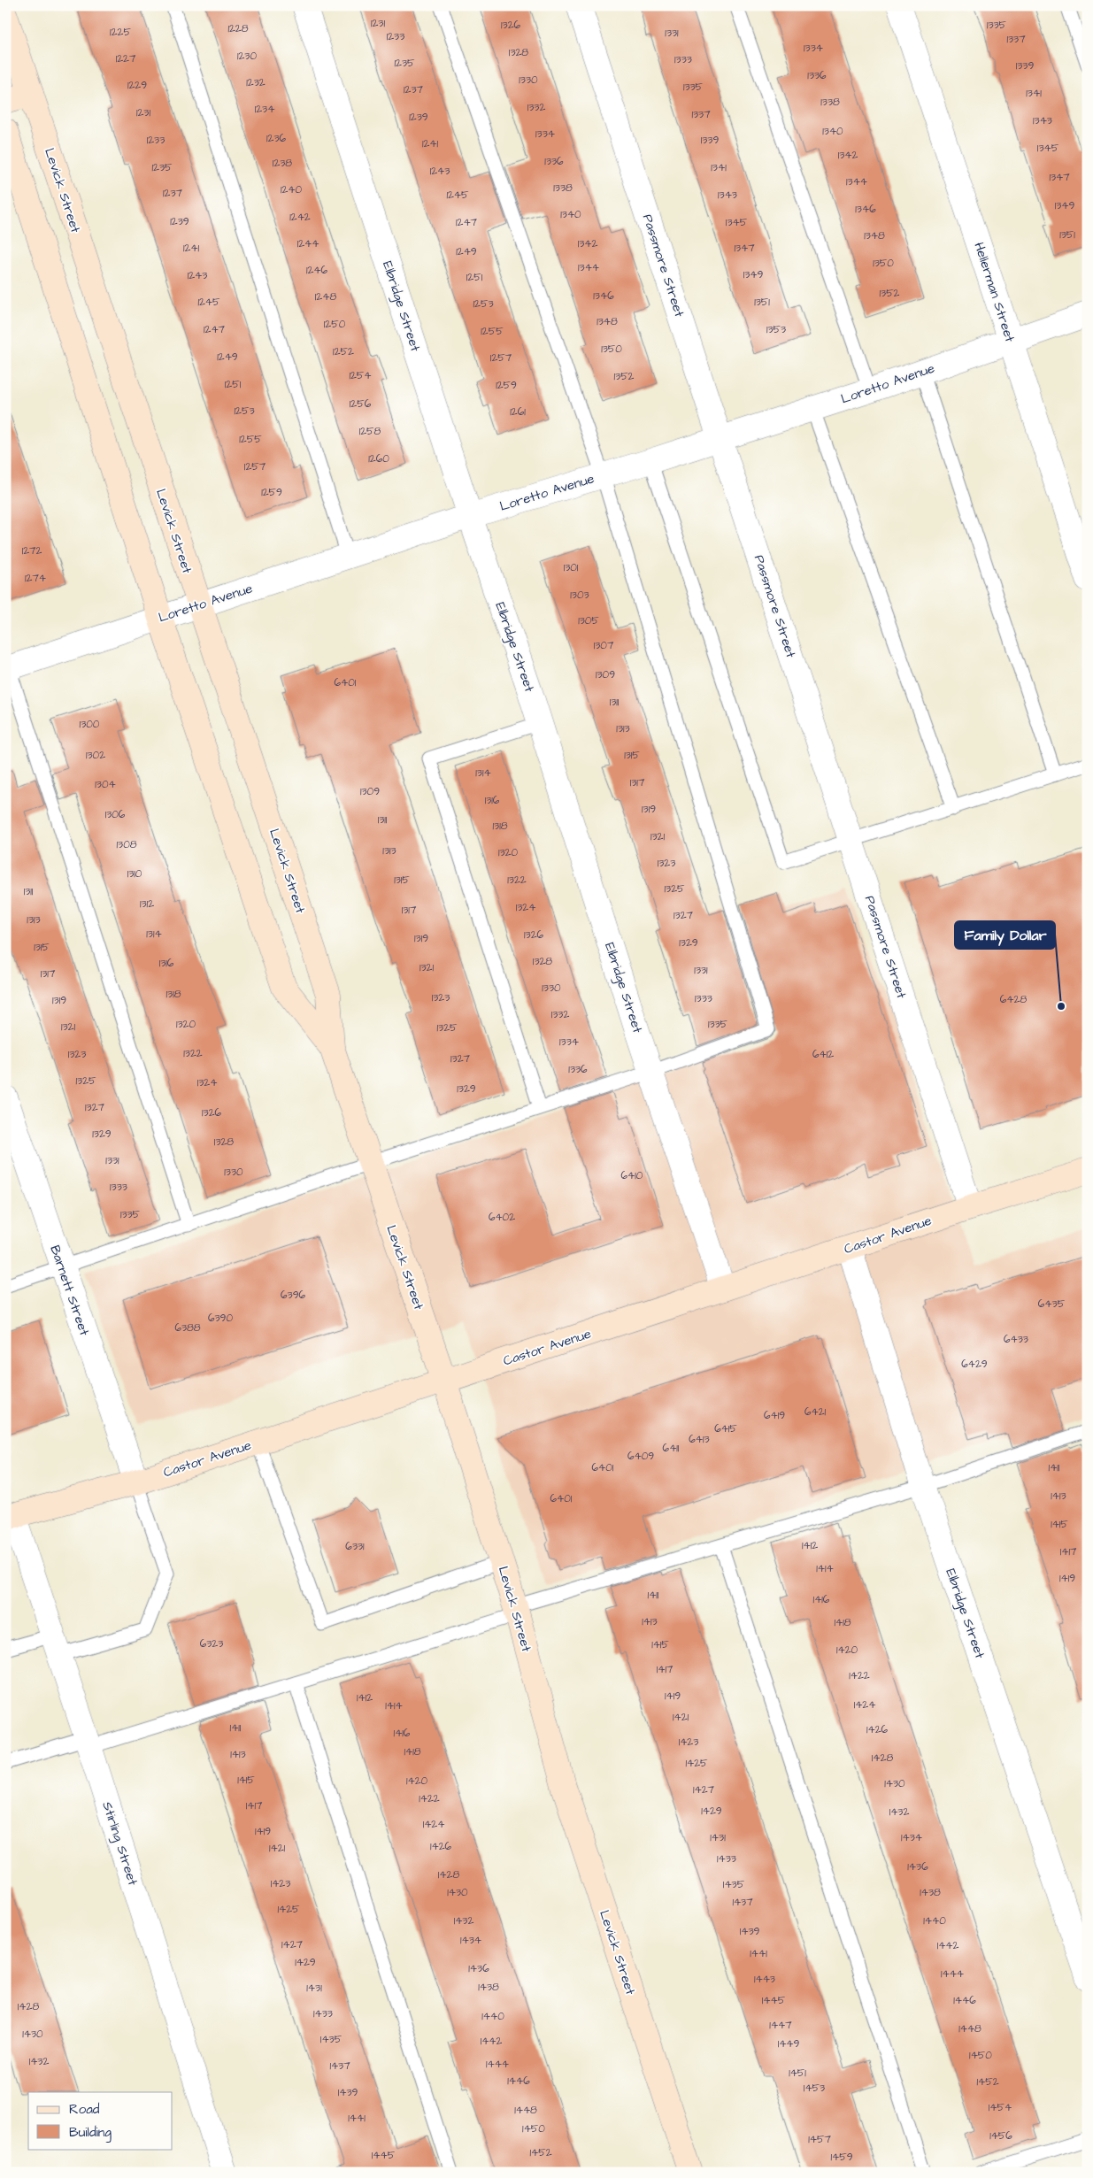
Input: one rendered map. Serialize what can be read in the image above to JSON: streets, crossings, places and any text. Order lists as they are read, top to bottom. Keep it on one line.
{"streets":{"main road":["Levick Street","Castor Avenue"],"street":["Passmore Street","Hellerman Street","Elbridge Street","Loretto Avenue","Barnett Street","Stirling Street"]},"crossings":[["Levick Street","Loretto Avenue"],["Levick Street","Castor Avenue"],["Passmore Street","Loretto Avenue"],["Passmore Street","Castor Avenue"],["Hellerman Street","Loretto Avenue"],["Elbridge Street","Loretto Avenue"],["Elbridge Street","Castor Avenue"],["Castor Avenue","Barnett Street"],["Castor Avenue","Stirling Street"]],"places":["Family Dollar"],"house_numbers":["1231","1326","1335","1228","1225","1331","1233","1337","1334","1328","1230","1227","1333","1235","1339","1336","1330","1232","1229","1335","1237","1341","1338","1332","1234","1231","1337","1239","1343","1340","1334","1236","1233","1339","1241","1345","1342","1336","1238","1235","1341","1243","1347","1344","1338","1240","1237","1245","1343","1349","1346","1340","1242","1239","1247","1345","1351","1348","1244","1342","1241","1347","1249","1350","1344","1246","1349","1243","1251","1352","1346","1248","1245","1351","1253","1348","1250","1247","1353","1255","1350","1252","1249","1257","1254","1352","1251","1259","1256","1253","1261","1258","1255","1260","1257","1259","1272","1301","1274","1303","1305","1307","1309","6401","1311","1300","1313","1302","1315","1314","1317","1304","1309","1316","1319","1306","1311","1318","1321","1308","1313","1320","1323","1310","1315","1322","1325","1311","1312","1324","1317","1327","1313","1314","1326","1319","1329","1315","1328","1316","1321","1331","1317","1330","1318","1323","1333","6428","1319","1332","1320","1335","1321","1325","1334","1322","1323","6412","1327","1336","1325","1324","1329","1327","1326","1329","1328","1331","1330","6410","1333","1335","6402","6396","6435","6390","6388","6433","6429","6421","6419","6415","6413","6411","6409","6401","1411","1413","6401","1415","1412","6331","1417","1414","1419","1411","1416","1413","1418","6323","1415","1420","1417","1422","1419","1412","1424","1414","1421","1411","1426","1416","1423","1418","1413","1428","1425","1415","1420","1430","1427","1422","1417","1429","1432","1424","1419","1431","1434","1426","1421","1433","1436","1428","1423","1435","1430","1438","1437","1425","1432","1440","1439","1434","1427","1442","1441","1429","1436","1444","1443","1438","1431","1445","1446","1428","1433","1440","1447","1448","1430","1435","1442","1449","1450","1432","1444","1437","1451","1446","1452","1453","1439","1454","1448","1441","1450","1456","1457","1452","1445","1459"],"legend":["Road","Building"]}
